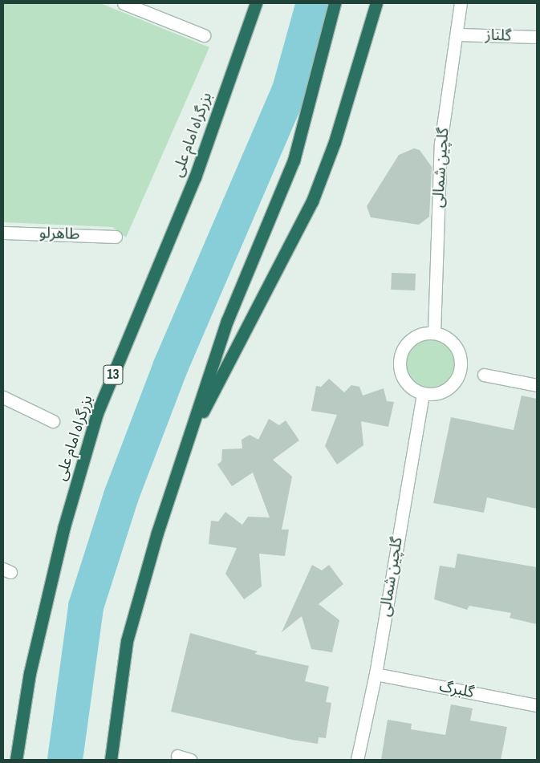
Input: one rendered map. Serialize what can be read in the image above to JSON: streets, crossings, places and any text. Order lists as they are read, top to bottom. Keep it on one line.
{"streets":{"highway":["بزرگراه امام علی","13"],"main road":["گلناز","گلچین شمالی","طاهرلو","گلبرگ"]},"crossings":[["گلناز","گلچین شمالی"],["گلچین شمالی","گلبرگ"]]}
